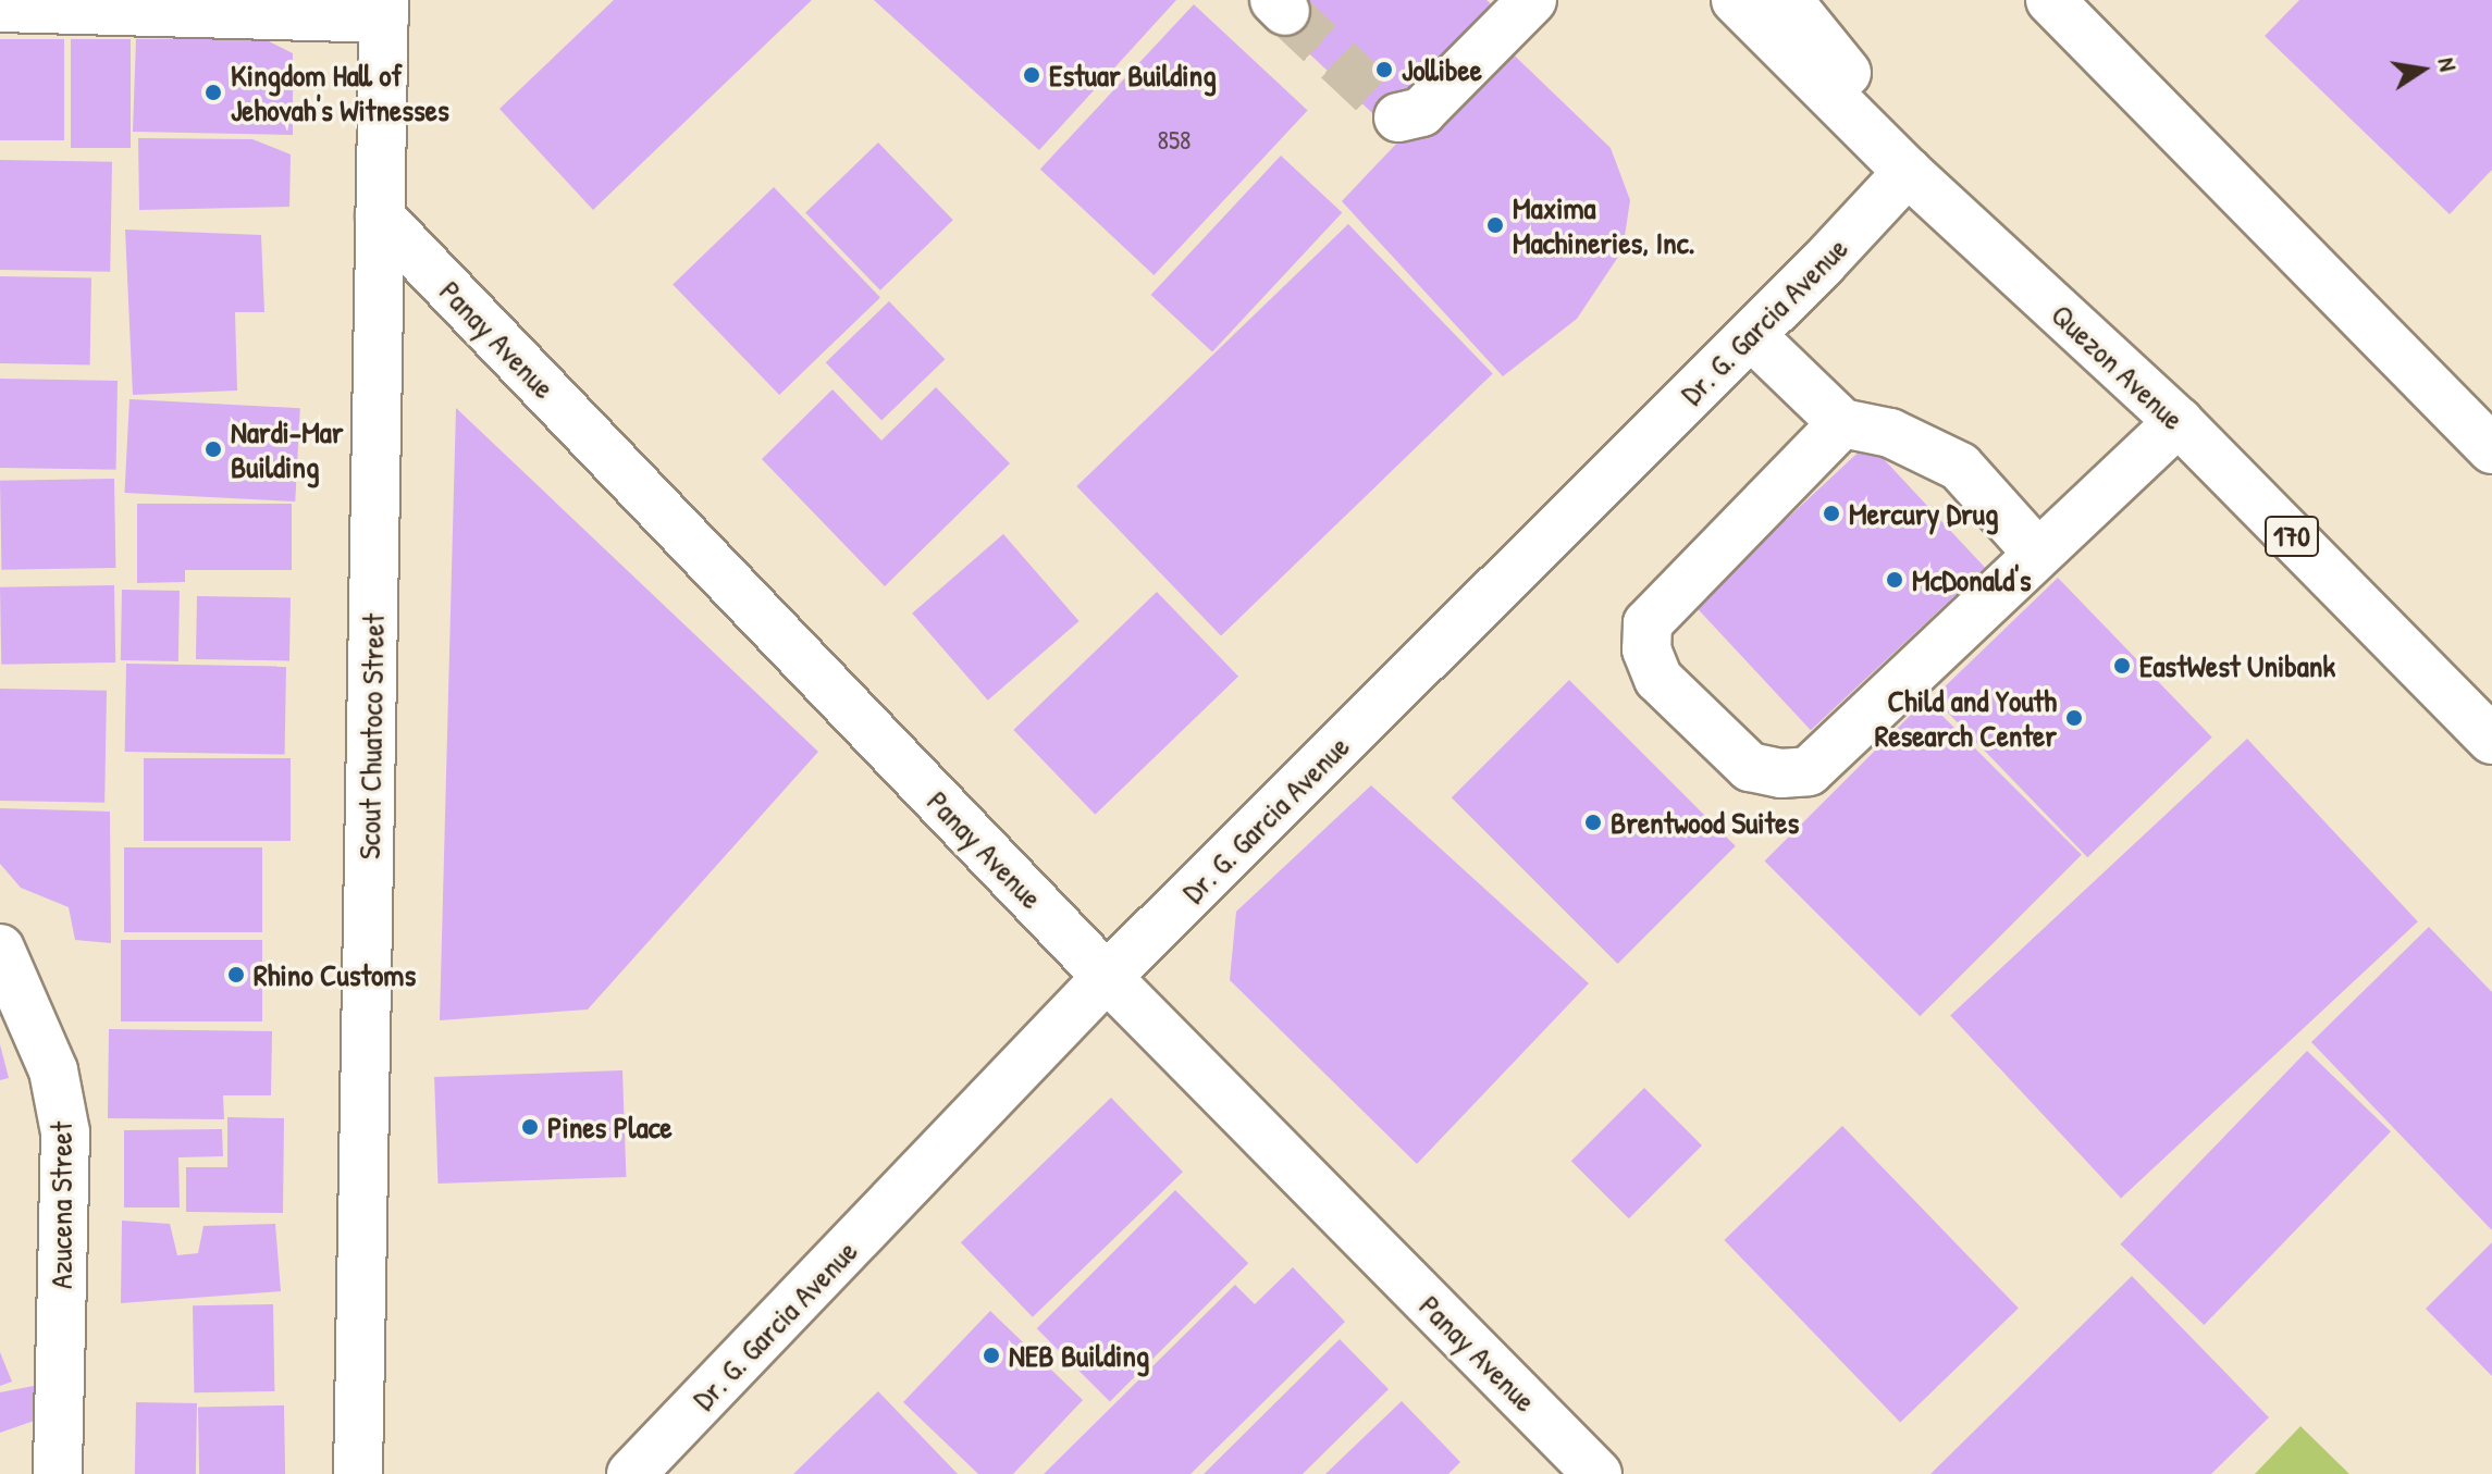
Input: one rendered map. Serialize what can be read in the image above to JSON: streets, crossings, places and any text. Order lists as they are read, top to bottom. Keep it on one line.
{"streets":{"street":["Dr. G. Garcia Avenue","Panay Avenue","Quezon Avenue","170","Scout Chuatoco Street","Azucena Street"]},"crossings":[["Dr. G. Garcia Avenue","Panay Avenue"],["Dr. G. Garcia Avenue","Quezon Avenue"],["Panay Avenue","Scout Chuatoco Street"]],"places":["Jollibee","Estuar Building","Kingdom Hall of Jehovah's Witnesses","Maxima Machineries, Inc.","Nardi-Mar Building","Mercury Drug","McDonald's","EastWest Unibank","Child and Youth Research Center","Brentwood Suites","Rhino Customs","Pines Place","NEB Building"],"house_numbers":["858"],"north":"right"}
